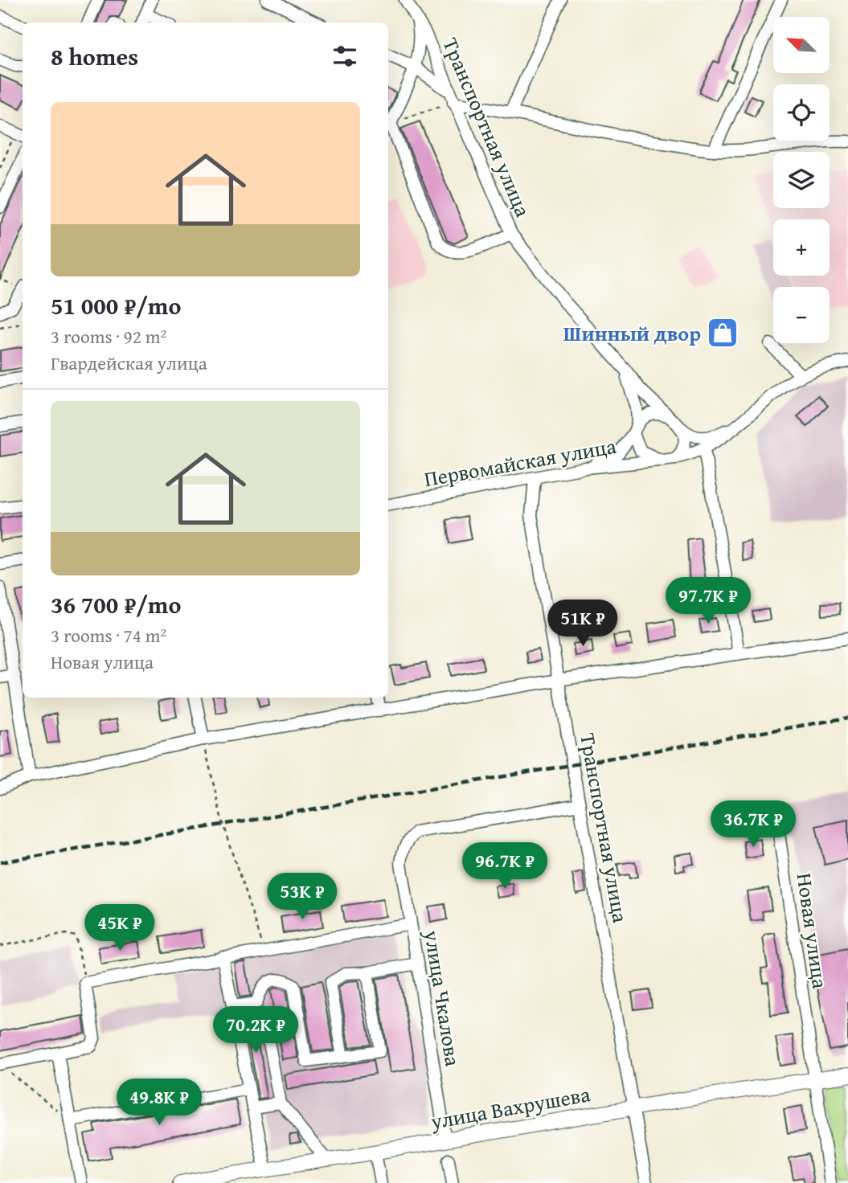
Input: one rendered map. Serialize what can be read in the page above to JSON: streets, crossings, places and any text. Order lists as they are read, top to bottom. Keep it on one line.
{"streets":{"main road":["улица Вахрушева"],"street":["Транспортная улица","Первомайская улица","Новая улица","улица Чкалова"]},"crossings":[["Транспортная улица","Первомайская улица"],["Транспортная улица","улица Чкалова"],["Транспортная улица","улица Вахрушева"],["Новая улица","улица Вахрушева"],["улица Чкалова","улица Вахрушева"]],"places":{"shop":["Шинный двор"]},"north":"top left","page":{"map_buttons":["+","−"],"heading":"8 homes","list":[{"name":"51 000 ₽/mo","note":"3 rooms · 92 m² · Гвардейская улица"},{"name":"36 700 ₽/mo","note":"3 rooms · 74 m² · Новая улица"}],"price":["97.7K ₽","51K ₽","36.7K ₽","96.7K ₽","53K ₽","45K ₽","70.2K ₽","49.8K ₽"]}}
